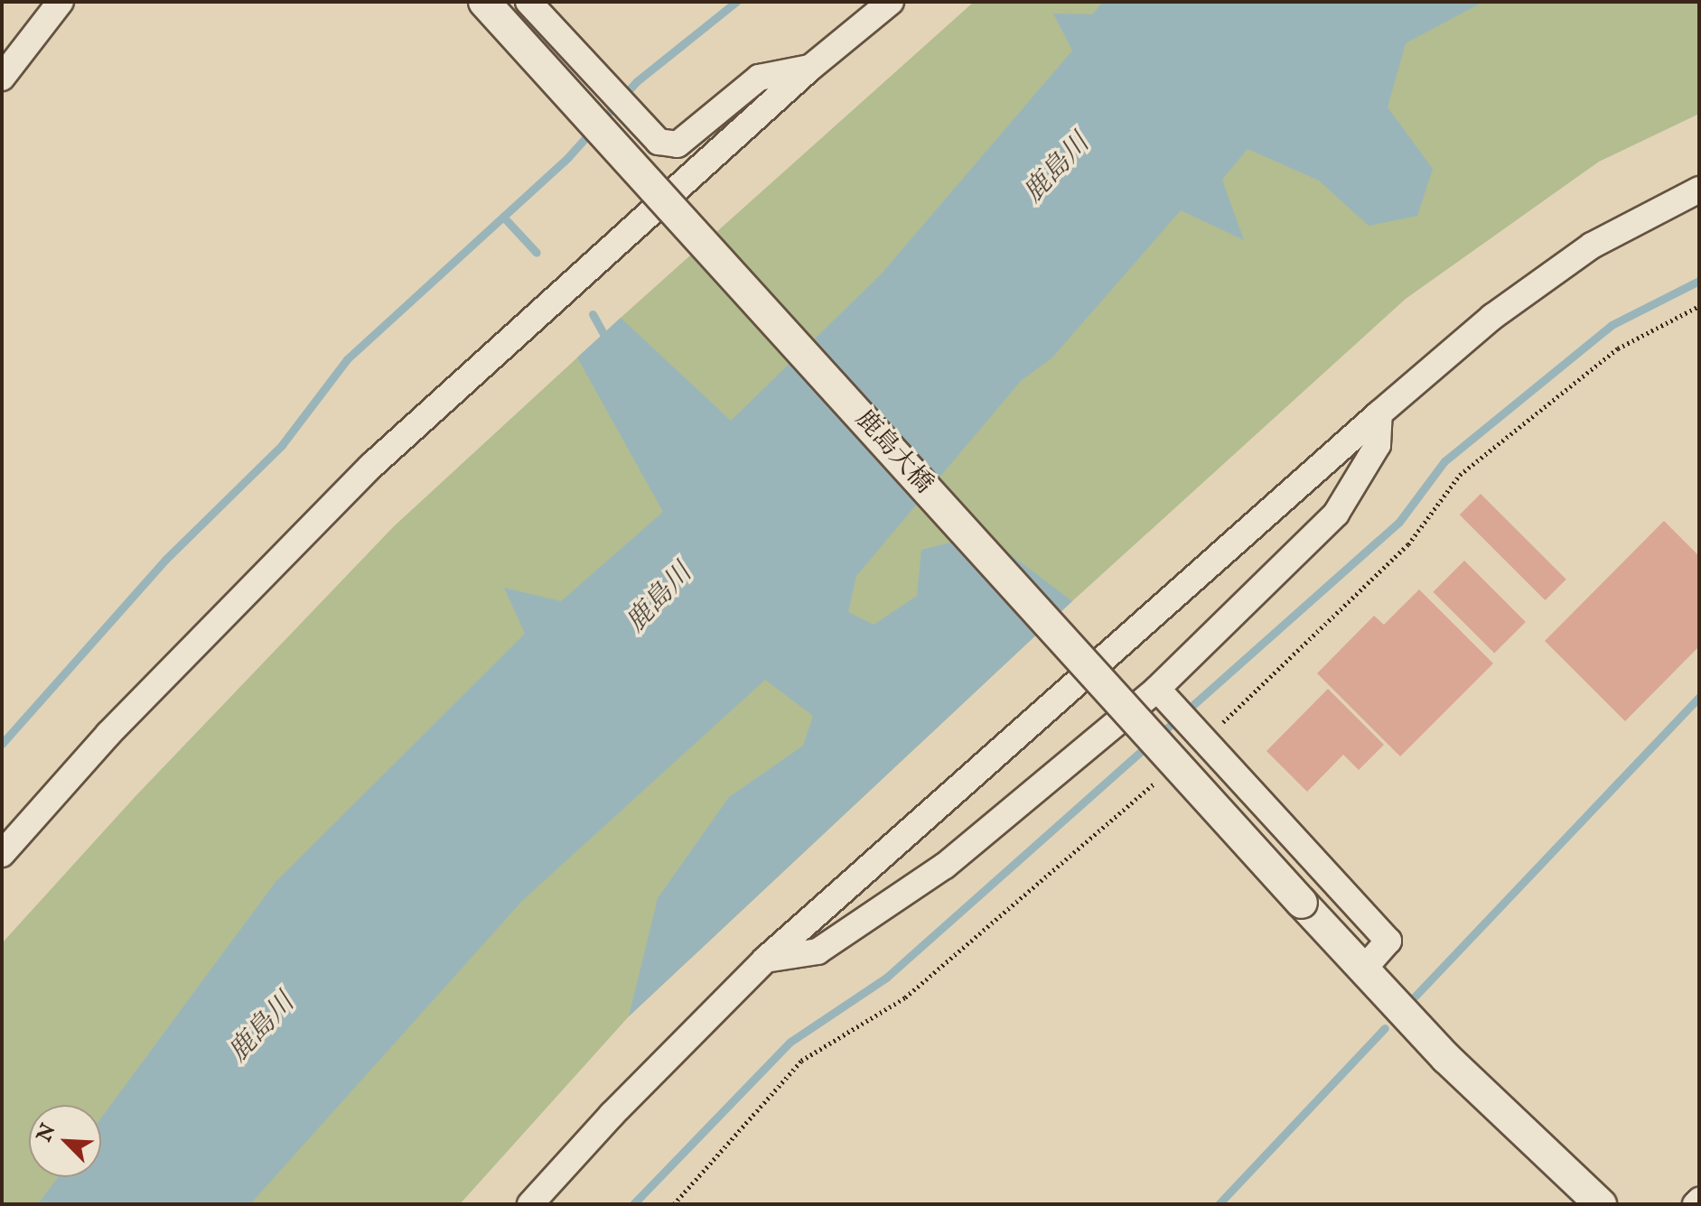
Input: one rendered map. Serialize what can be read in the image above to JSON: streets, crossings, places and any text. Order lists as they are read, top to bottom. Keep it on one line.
{"streets":{"street":["鹿島大橋"]},"water":["鹿島川"],"north":"top left"}
